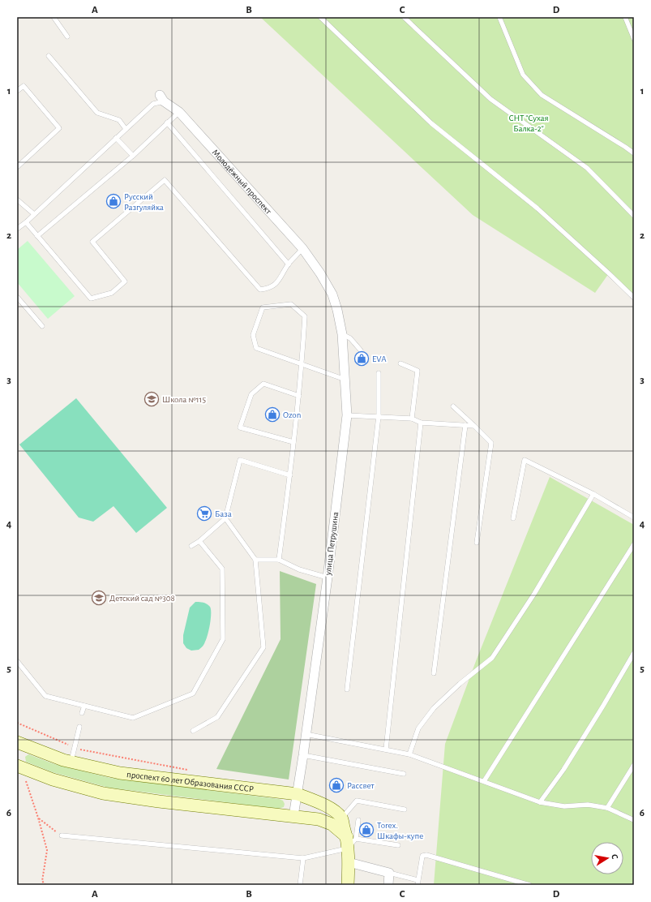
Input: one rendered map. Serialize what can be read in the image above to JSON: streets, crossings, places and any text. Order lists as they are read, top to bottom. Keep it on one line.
{"streets":{"main road":["проспект 60 лет Образования СССР"],"street":["Молодёжный проспект","улица Петрушина"]},"crossings":[["Молодёжный проспект","улица Петрушина"],["улица Петрушина","проспект 60 лет Образования СССР"]],"parks":["СНТ \"Сухая Балка-2\""],"places":{"shop":["Русский Разгуляйка","EVA","Ozon","Рассвет","Torex. Шкафы-купе"],"school or university":["Школа №115","Детский сад №308"],"supermarket":["База"]},"north":"right","grid":{"columns":["A","B","C","D"],"rows":["1","2","3","4","5","6"]}}
